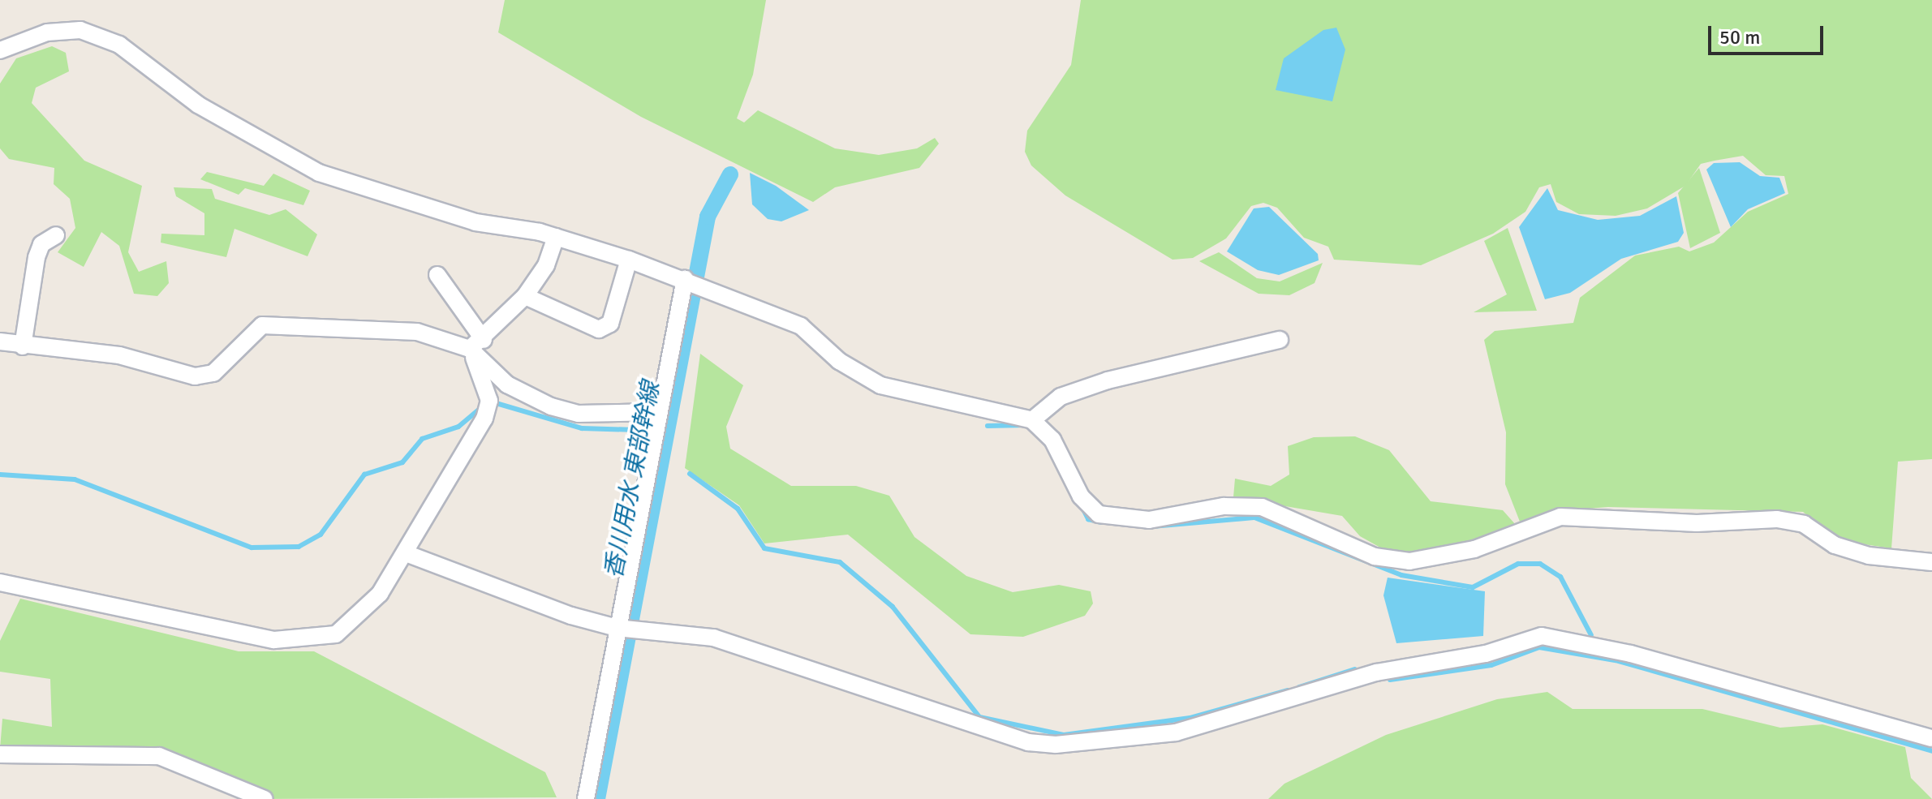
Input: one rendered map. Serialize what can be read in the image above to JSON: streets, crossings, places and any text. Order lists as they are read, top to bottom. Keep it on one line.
{"water":["香川用水 東部幹線"],"scale_bar":"50 m"}
